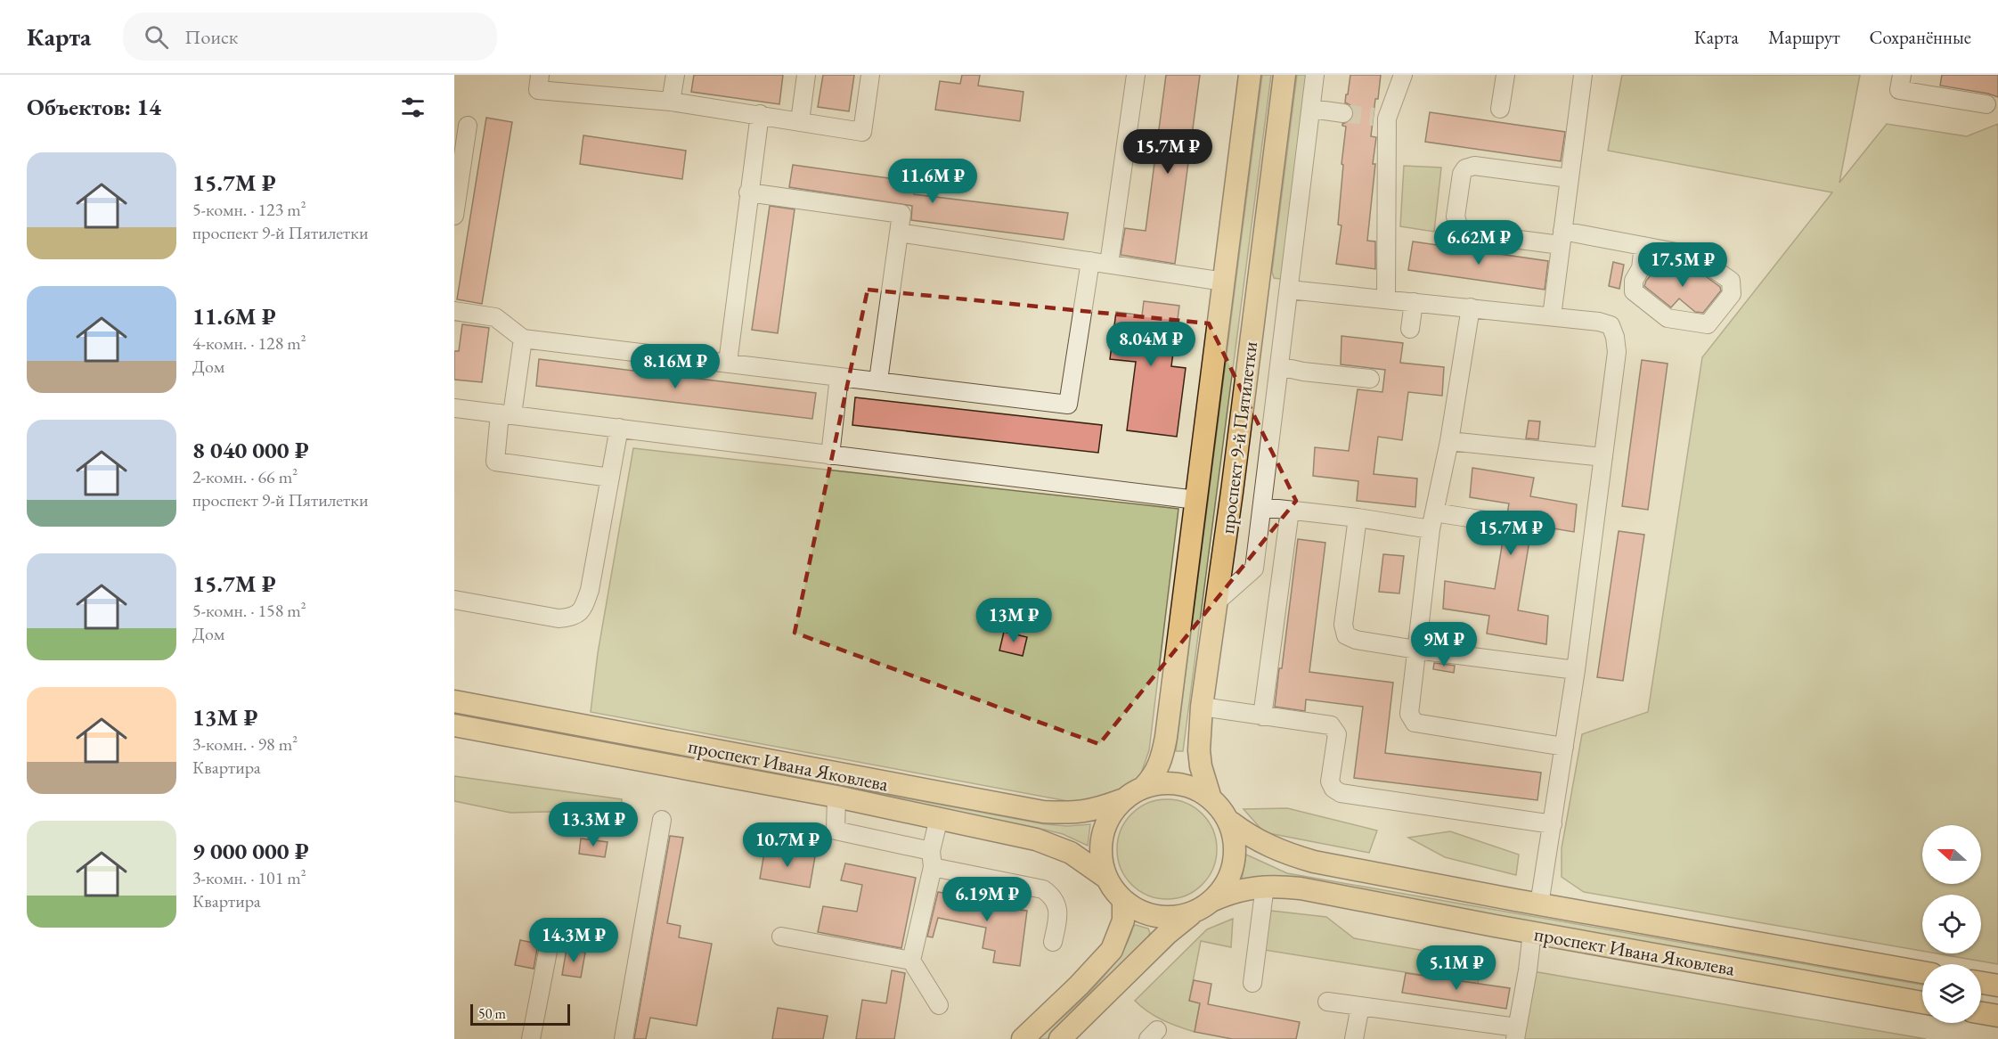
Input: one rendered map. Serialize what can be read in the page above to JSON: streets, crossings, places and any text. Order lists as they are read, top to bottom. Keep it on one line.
{"streets":{"main road":["проспект 9-й Пятилетки","проспект Ивана Яковлева"]},"crossings":[["проспект 9-й Пятилетки","проспект Ивана Яковлева"]],"scale_bar":"50 m","north":"left","page":{"header":"Карта","search":"Поиск","nav":["Карта","Маршрут","Сохранённые"],"heading":"Объектов: 14","price":["15.7M ₽","11.6M ₽","6.62M ₽","17.5M ₽","8.04M ₽","8.16M ₽","15.7M ₽","13M ₽","9M ₽","13.3M ₽","10.7M ₽","6.19M ₽","14.3M ₽","5.1M ₽"],"list":[{"name":"15.7M ₽","note":"5-комн. · 123 m² · проспект 9-й Пятилетки"},{"name":"11.6M ₽","note":"4-комн. · 128 m² · Дом"},{"name":"8 040 000 ₽","note":"2-комн. · 66 m² · проспект 9-й Пятилетки"},{"name":"15.7M ₽","note":"5-комн. · 158 m² · Дом"},{"name":"13M ₽","note":"3-комн. · 98 m² · Квартира"},{"name":"9 000 000 ₽","note":"3-комн. · 101 m² · Квартира"}],"scale":"50 m"}}
